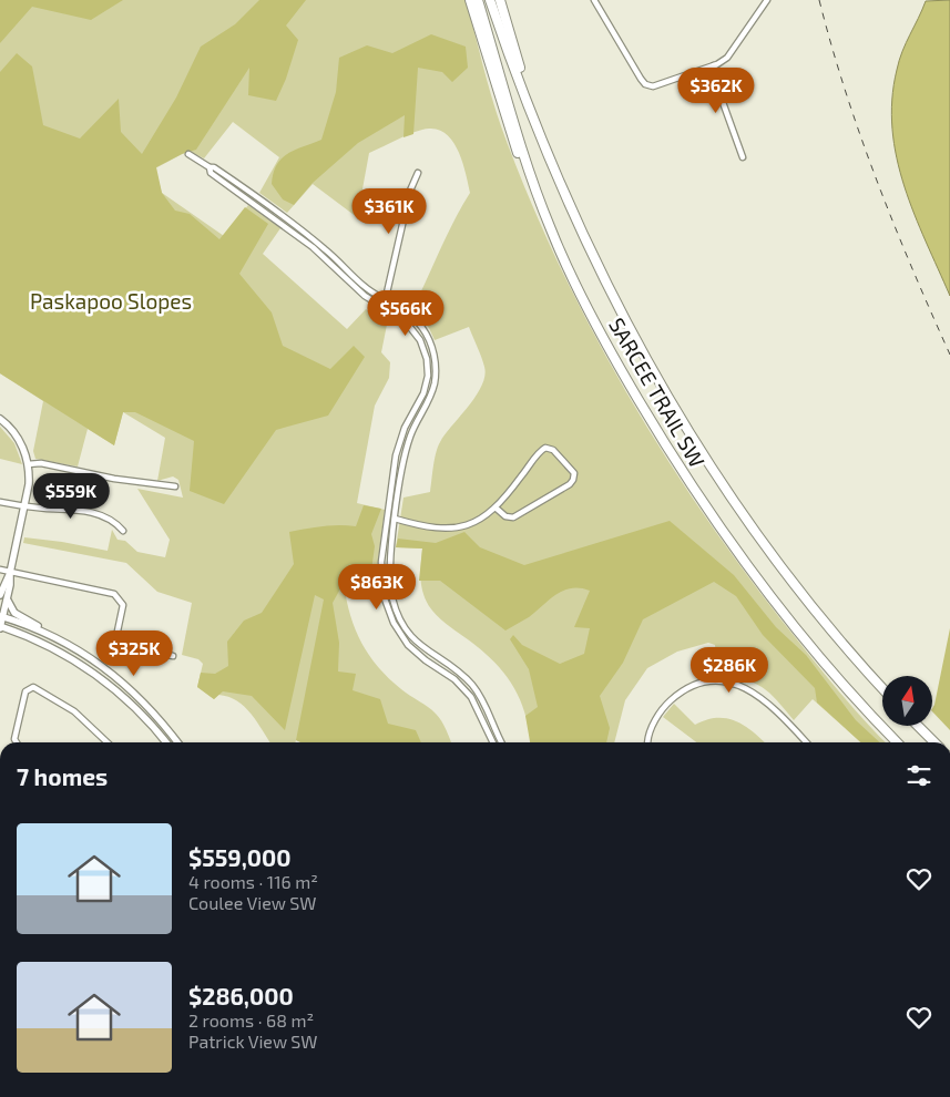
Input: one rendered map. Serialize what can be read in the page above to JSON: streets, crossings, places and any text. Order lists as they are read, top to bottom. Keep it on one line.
{"streets":{"highway":["SARCEE TRAIL SW"]},"parks":["Paskapoo Slopes"],"north":"top","page":{"price":["$362K","$361K","$566K","$559K","$863K","$325K","$286K"],"heading":"7 homes","list":[{"name":"$559,000","note":"4 rooms · 116 m² · Coulee View SW"},{"name":"$286,000","note":"2 rooms · 68 m² · Patrick View SW"}]}}
